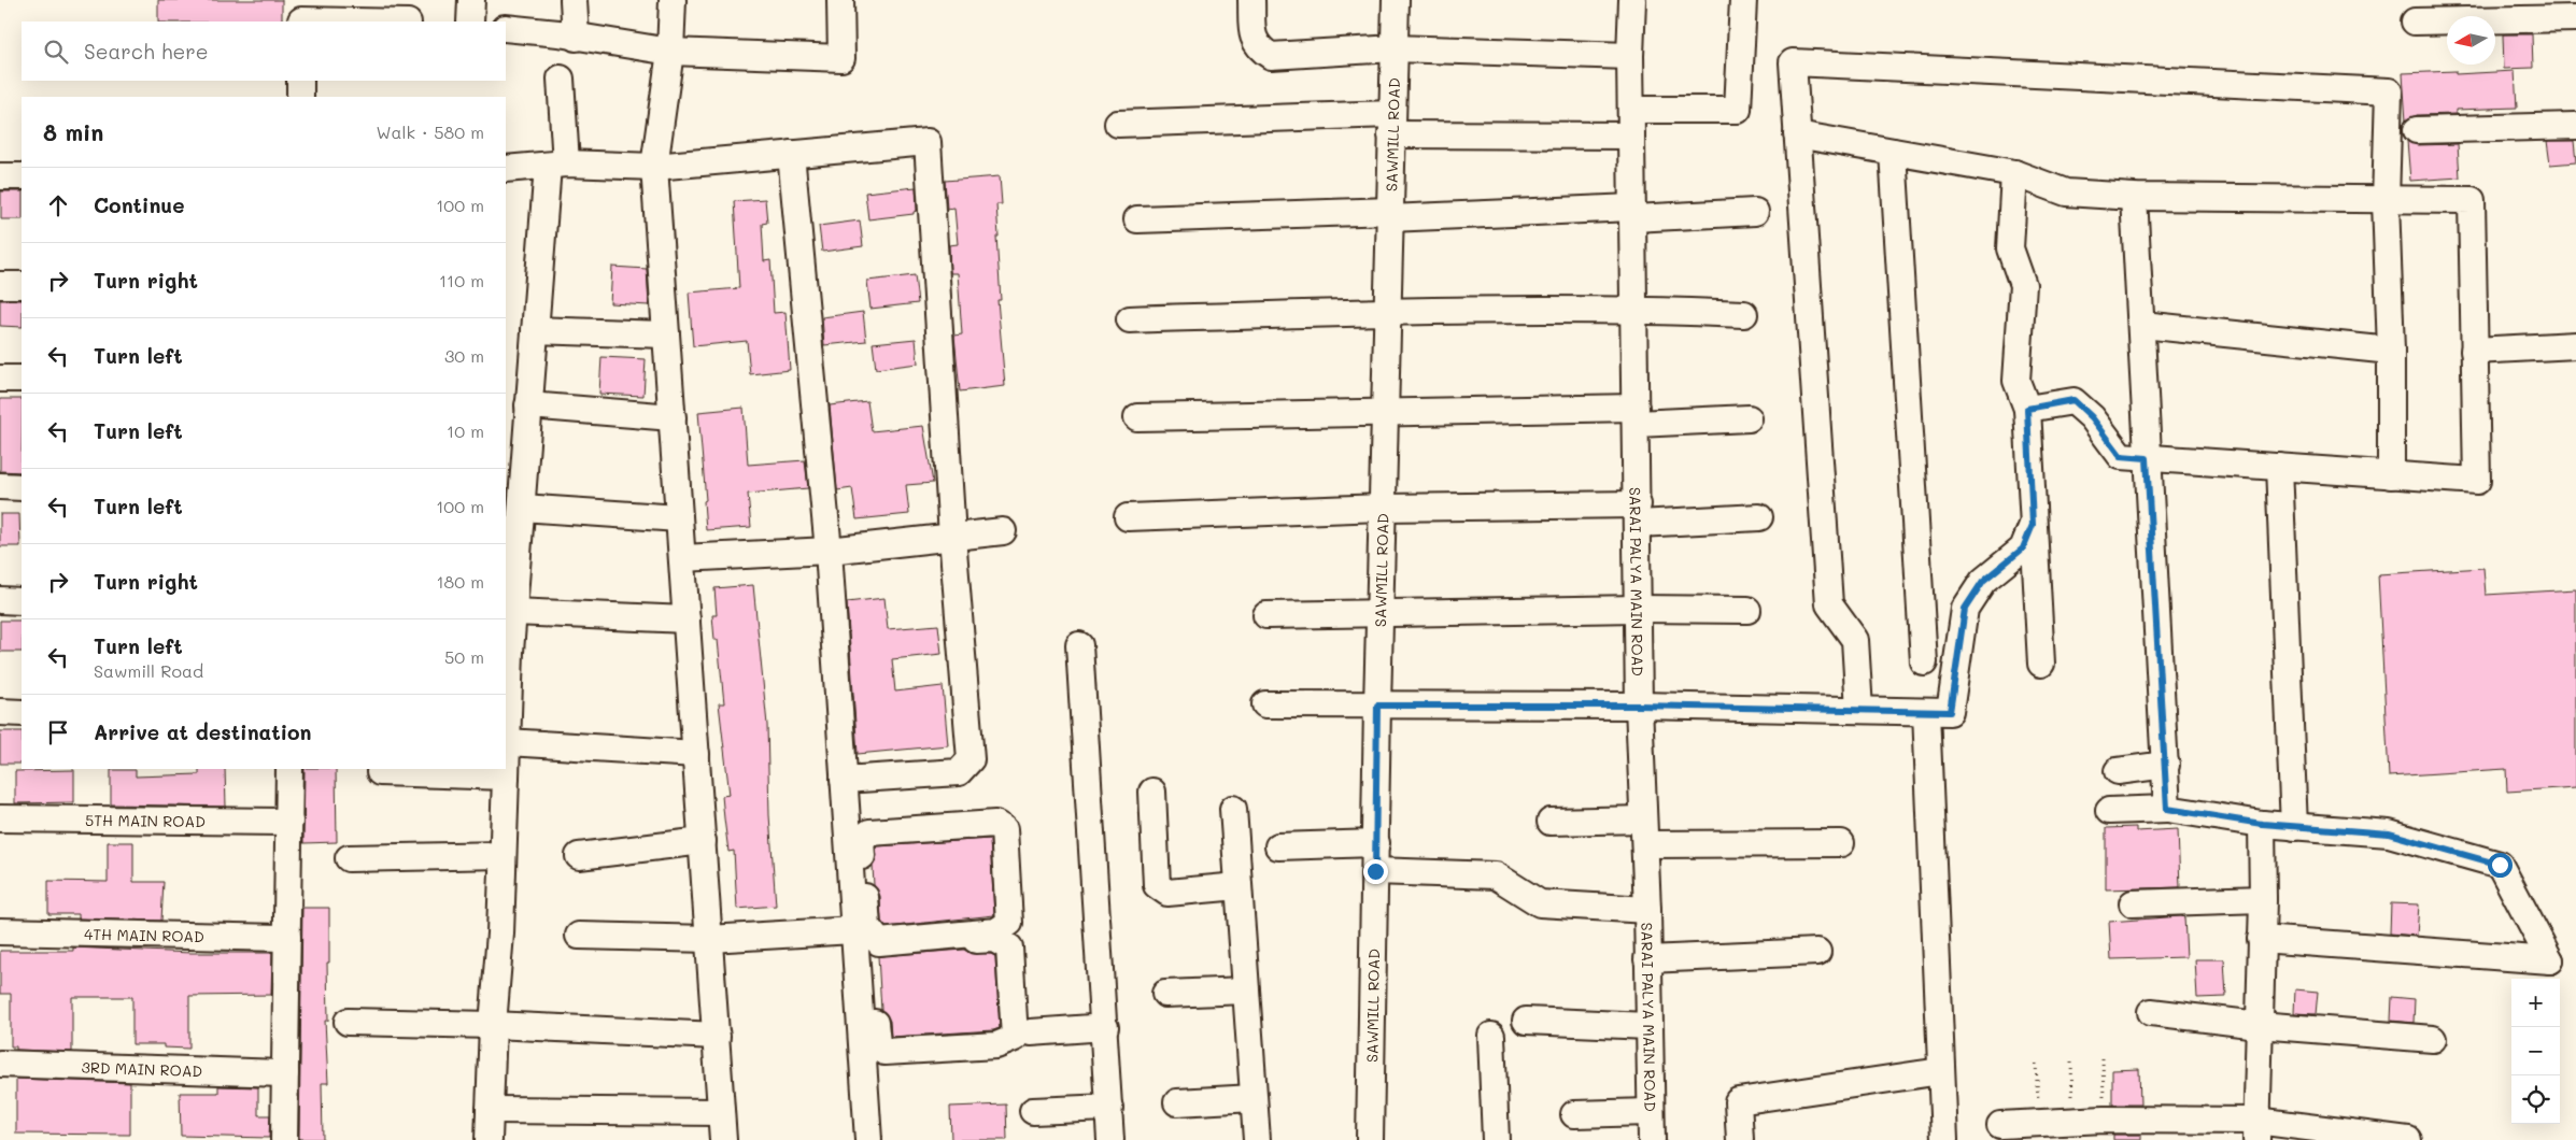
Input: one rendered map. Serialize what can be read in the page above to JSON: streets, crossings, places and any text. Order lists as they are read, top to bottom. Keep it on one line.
{"streets":{"street":["SAWMILL ROAD","SARAI PALYA MAIN ROAD","5TH MAIN ROAD","4TH MAIN ROAD","3RD MAIN ROAD"]},"north":"left","page":{"search":"Search here","heading":["8 min","Walk · 580 m"],"list":[["Continue","100 m"],["Turn right","110 m"],["Turn left","30 m"],["Turn left","10 m"],["Turn left","100 m"],["Turn right","180 m"],["Turn left","Sawmill Road","50 m"],"Arrive at destination"],"map_buttons":["+","−"]}}
